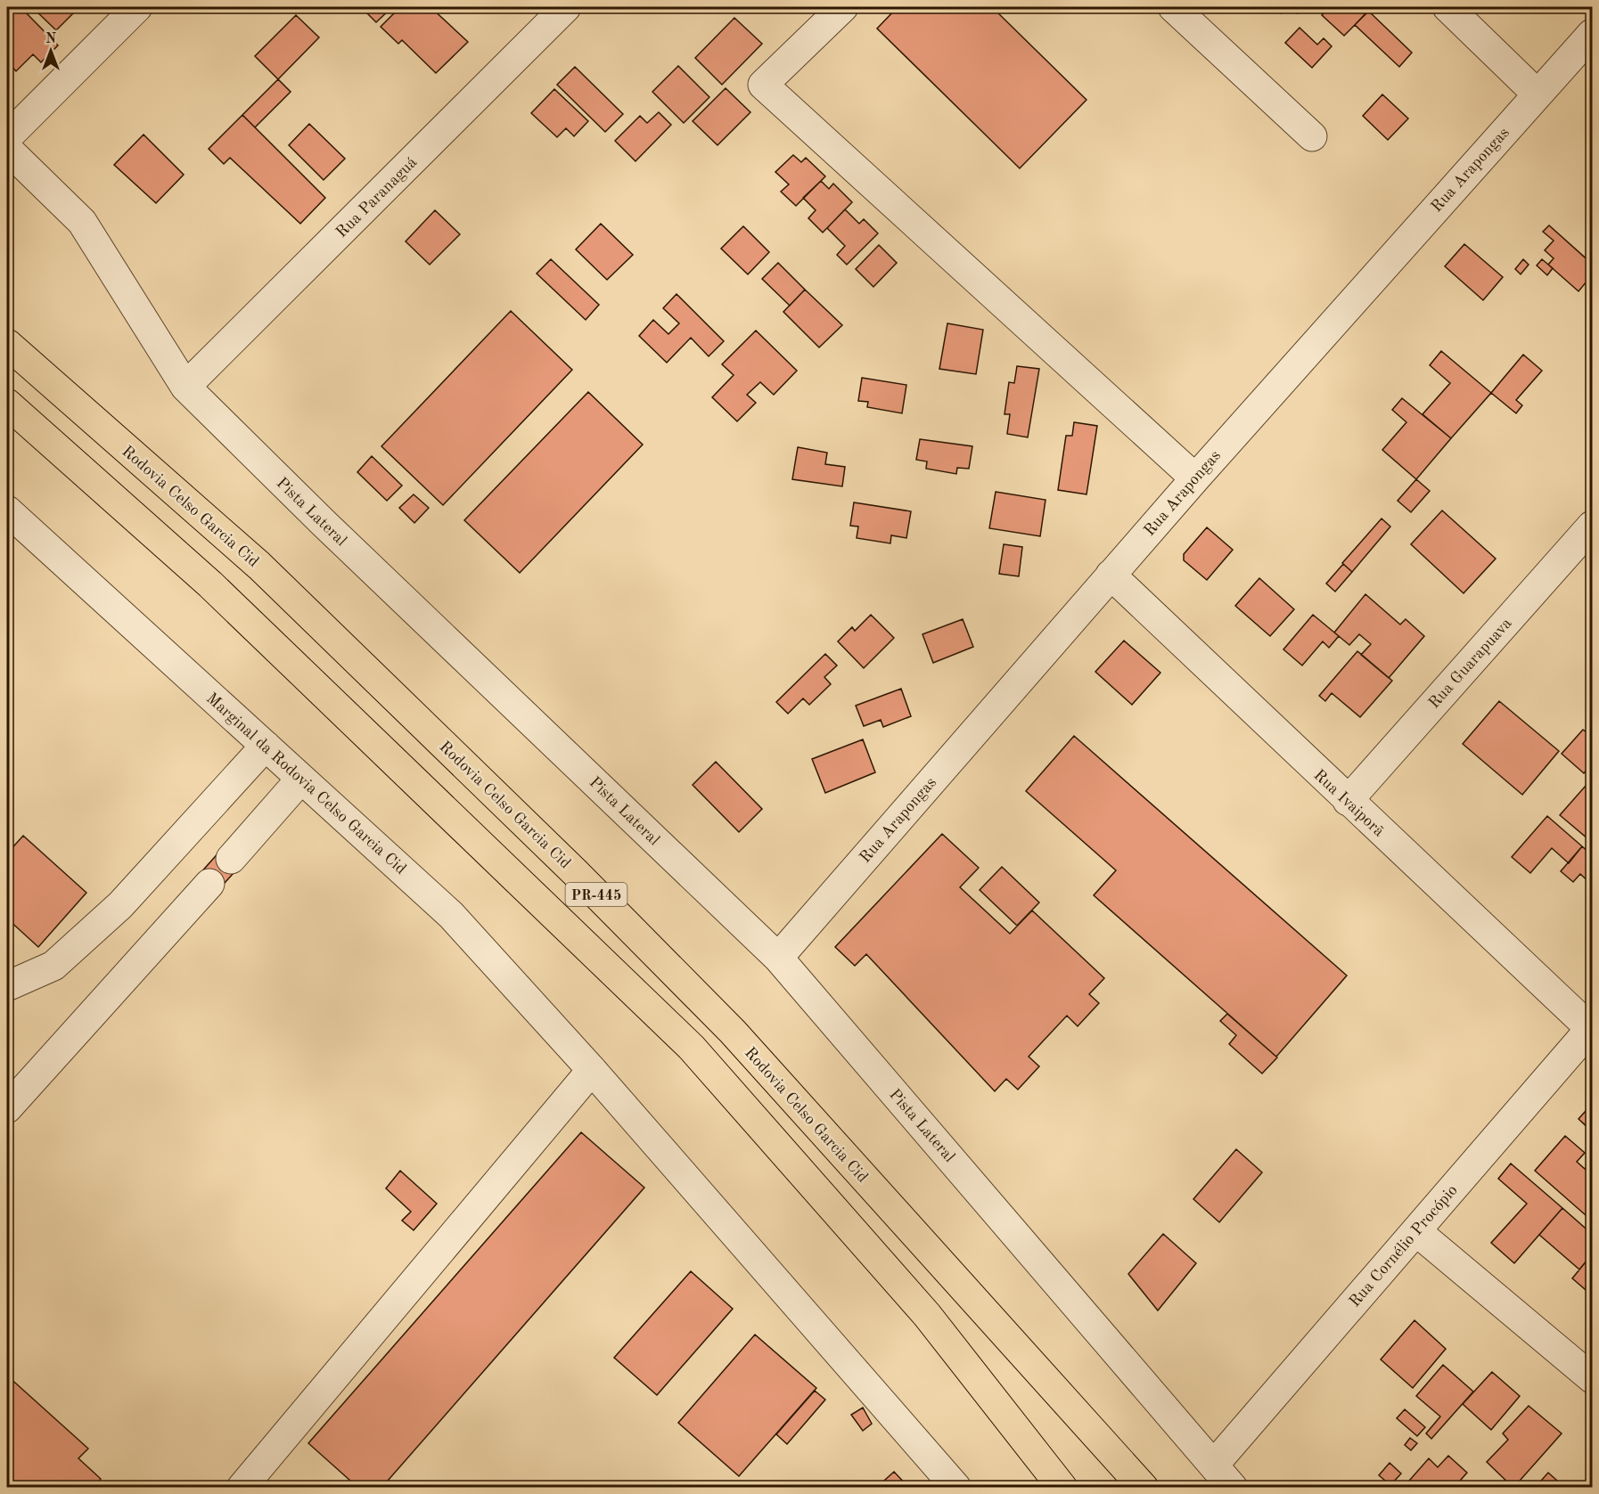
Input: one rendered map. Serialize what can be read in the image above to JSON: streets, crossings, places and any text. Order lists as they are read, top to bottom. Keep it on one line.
{"streets":{"highway":["Rodovia Celso Garcia Cid","PR-445"],"street":["Rua Arapongas","Rua Paranaguá","Pista Lateral","Rua Guarapuava","Marginal da Rodovia Celso Garcia Cid","Rua Ivaiporã","Rua Cornélio Procópio"]},"crossings":[["Rua Arapongas","Pista Lateral"],["Rua Arapongas","Rua Ivaiporã"],["Rua Paranaguá","Pista Lateral"],["Pista Lateral","Rua Cornélio Procópio"],["Rua Guarapuava","Rua Ivaiporã"],["Rua Ivaiporã","Rua Cornélio Procópio"]],"north":"top"}
